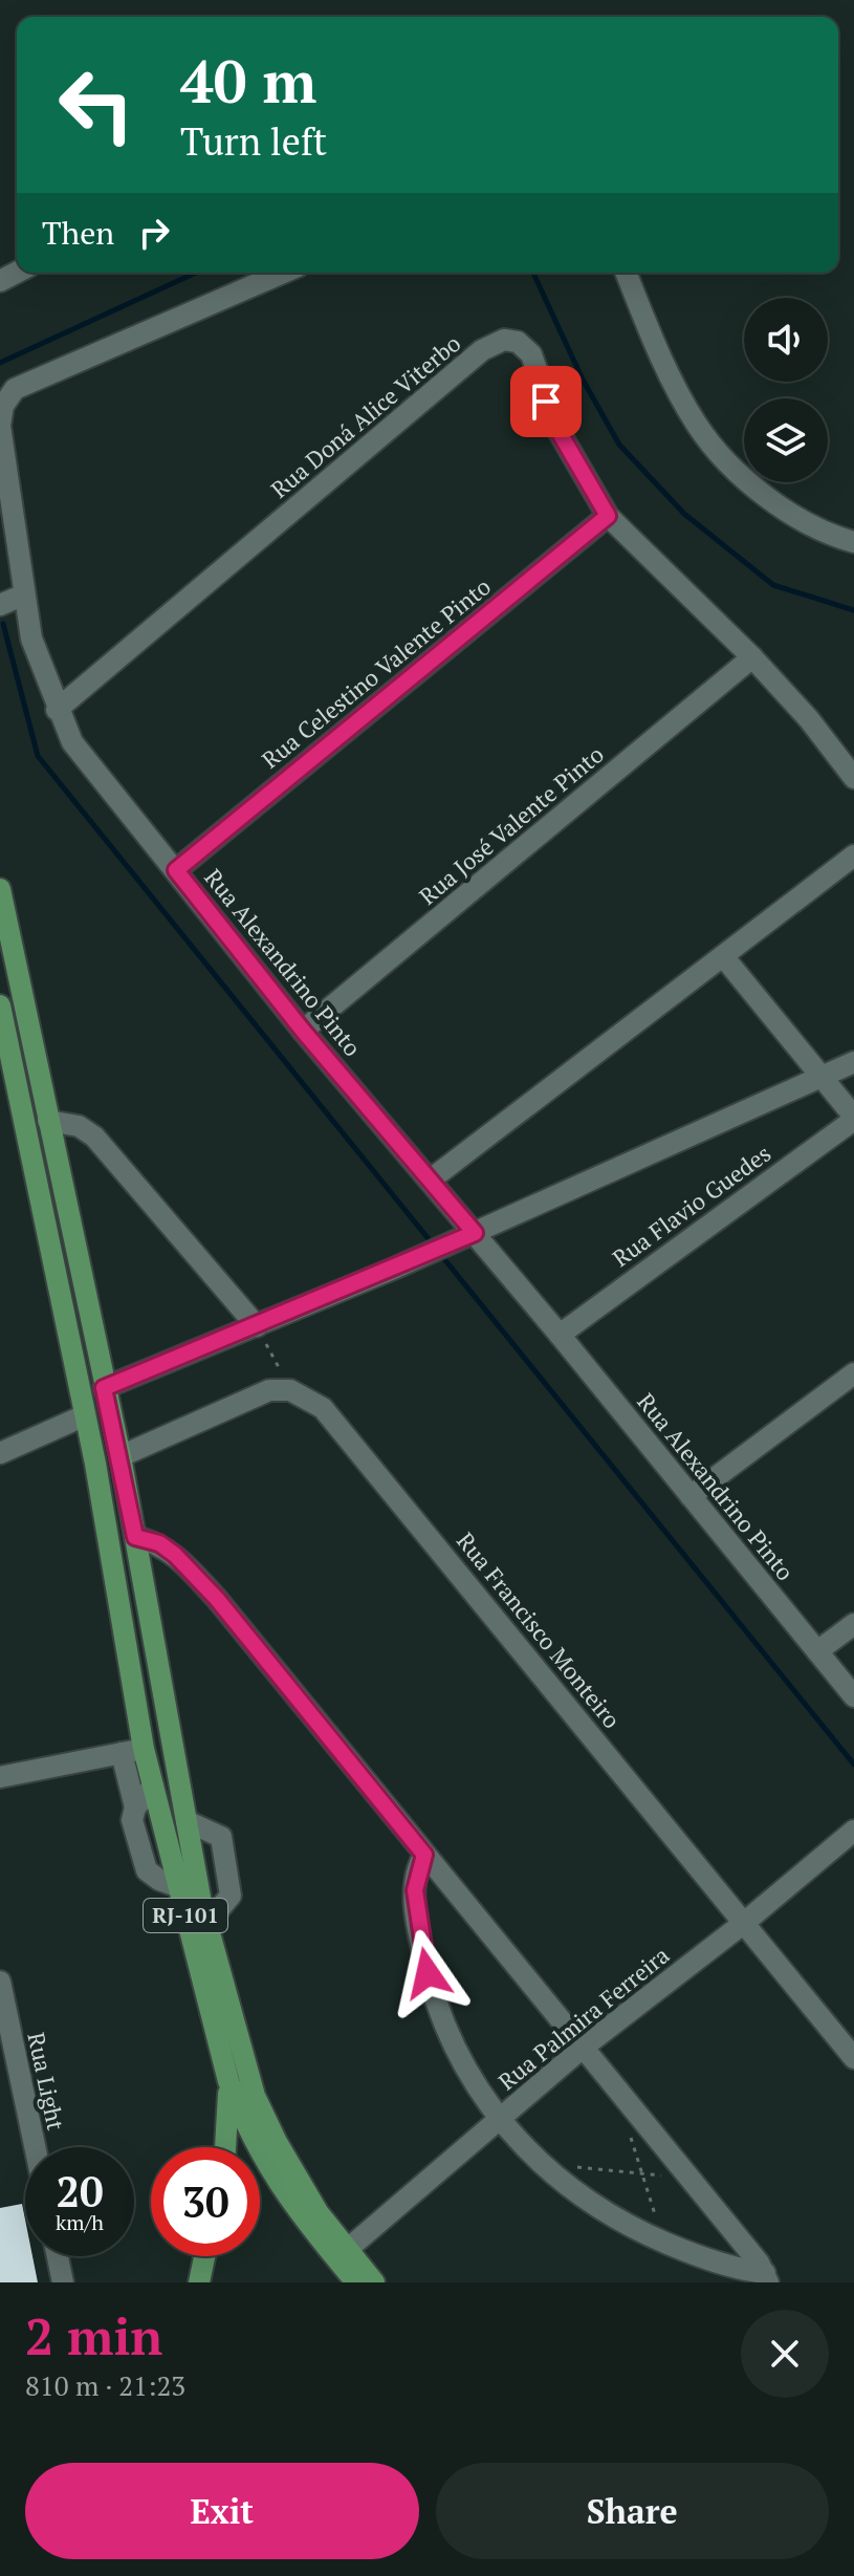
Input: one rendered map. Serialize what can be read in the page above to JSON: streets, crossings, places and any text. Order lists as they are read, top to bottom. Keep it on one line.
{"streets":{"main road":["RJ-101"],"street":["Rua Doná Alice Viterbo","Rua Celestino Valente Pinto","Rua José Valente Pinto","Rua Alexandrino Pinto","Rua Flavio Guedes","Rua Francisco Monteiro","Rua Palmira Ferreira","Rua Light"]},"crossings":[["Rua Doná Alice Viterbo","Rua Celestino Valente Pinto"],["Rua Doná Alice Viterbo","Rua José Valente Pinto"],["Rua Doná Alice Viterbo","Rua Alexandrino Pinto"],["Rua Celestino Valente Pinto","Rua Alexandrino Pinto"],["Rua José Valente Pinto","Rua Alexandrino Pinto"],["Rua Alexandrino Pinto","Rua Flavio Guedes"],["Rua Francisco Monteiro","Rua Palmira Ferreira"],["RJ-101","Rua Palmira Ferreira"]],"page":{"turn":["40 m","Turn left"],"then":"Then","speed":"20 km/h","limit":"30","heading":["2 min","810 m · 21:23"],"buttons":["Exit","Share"]}}
